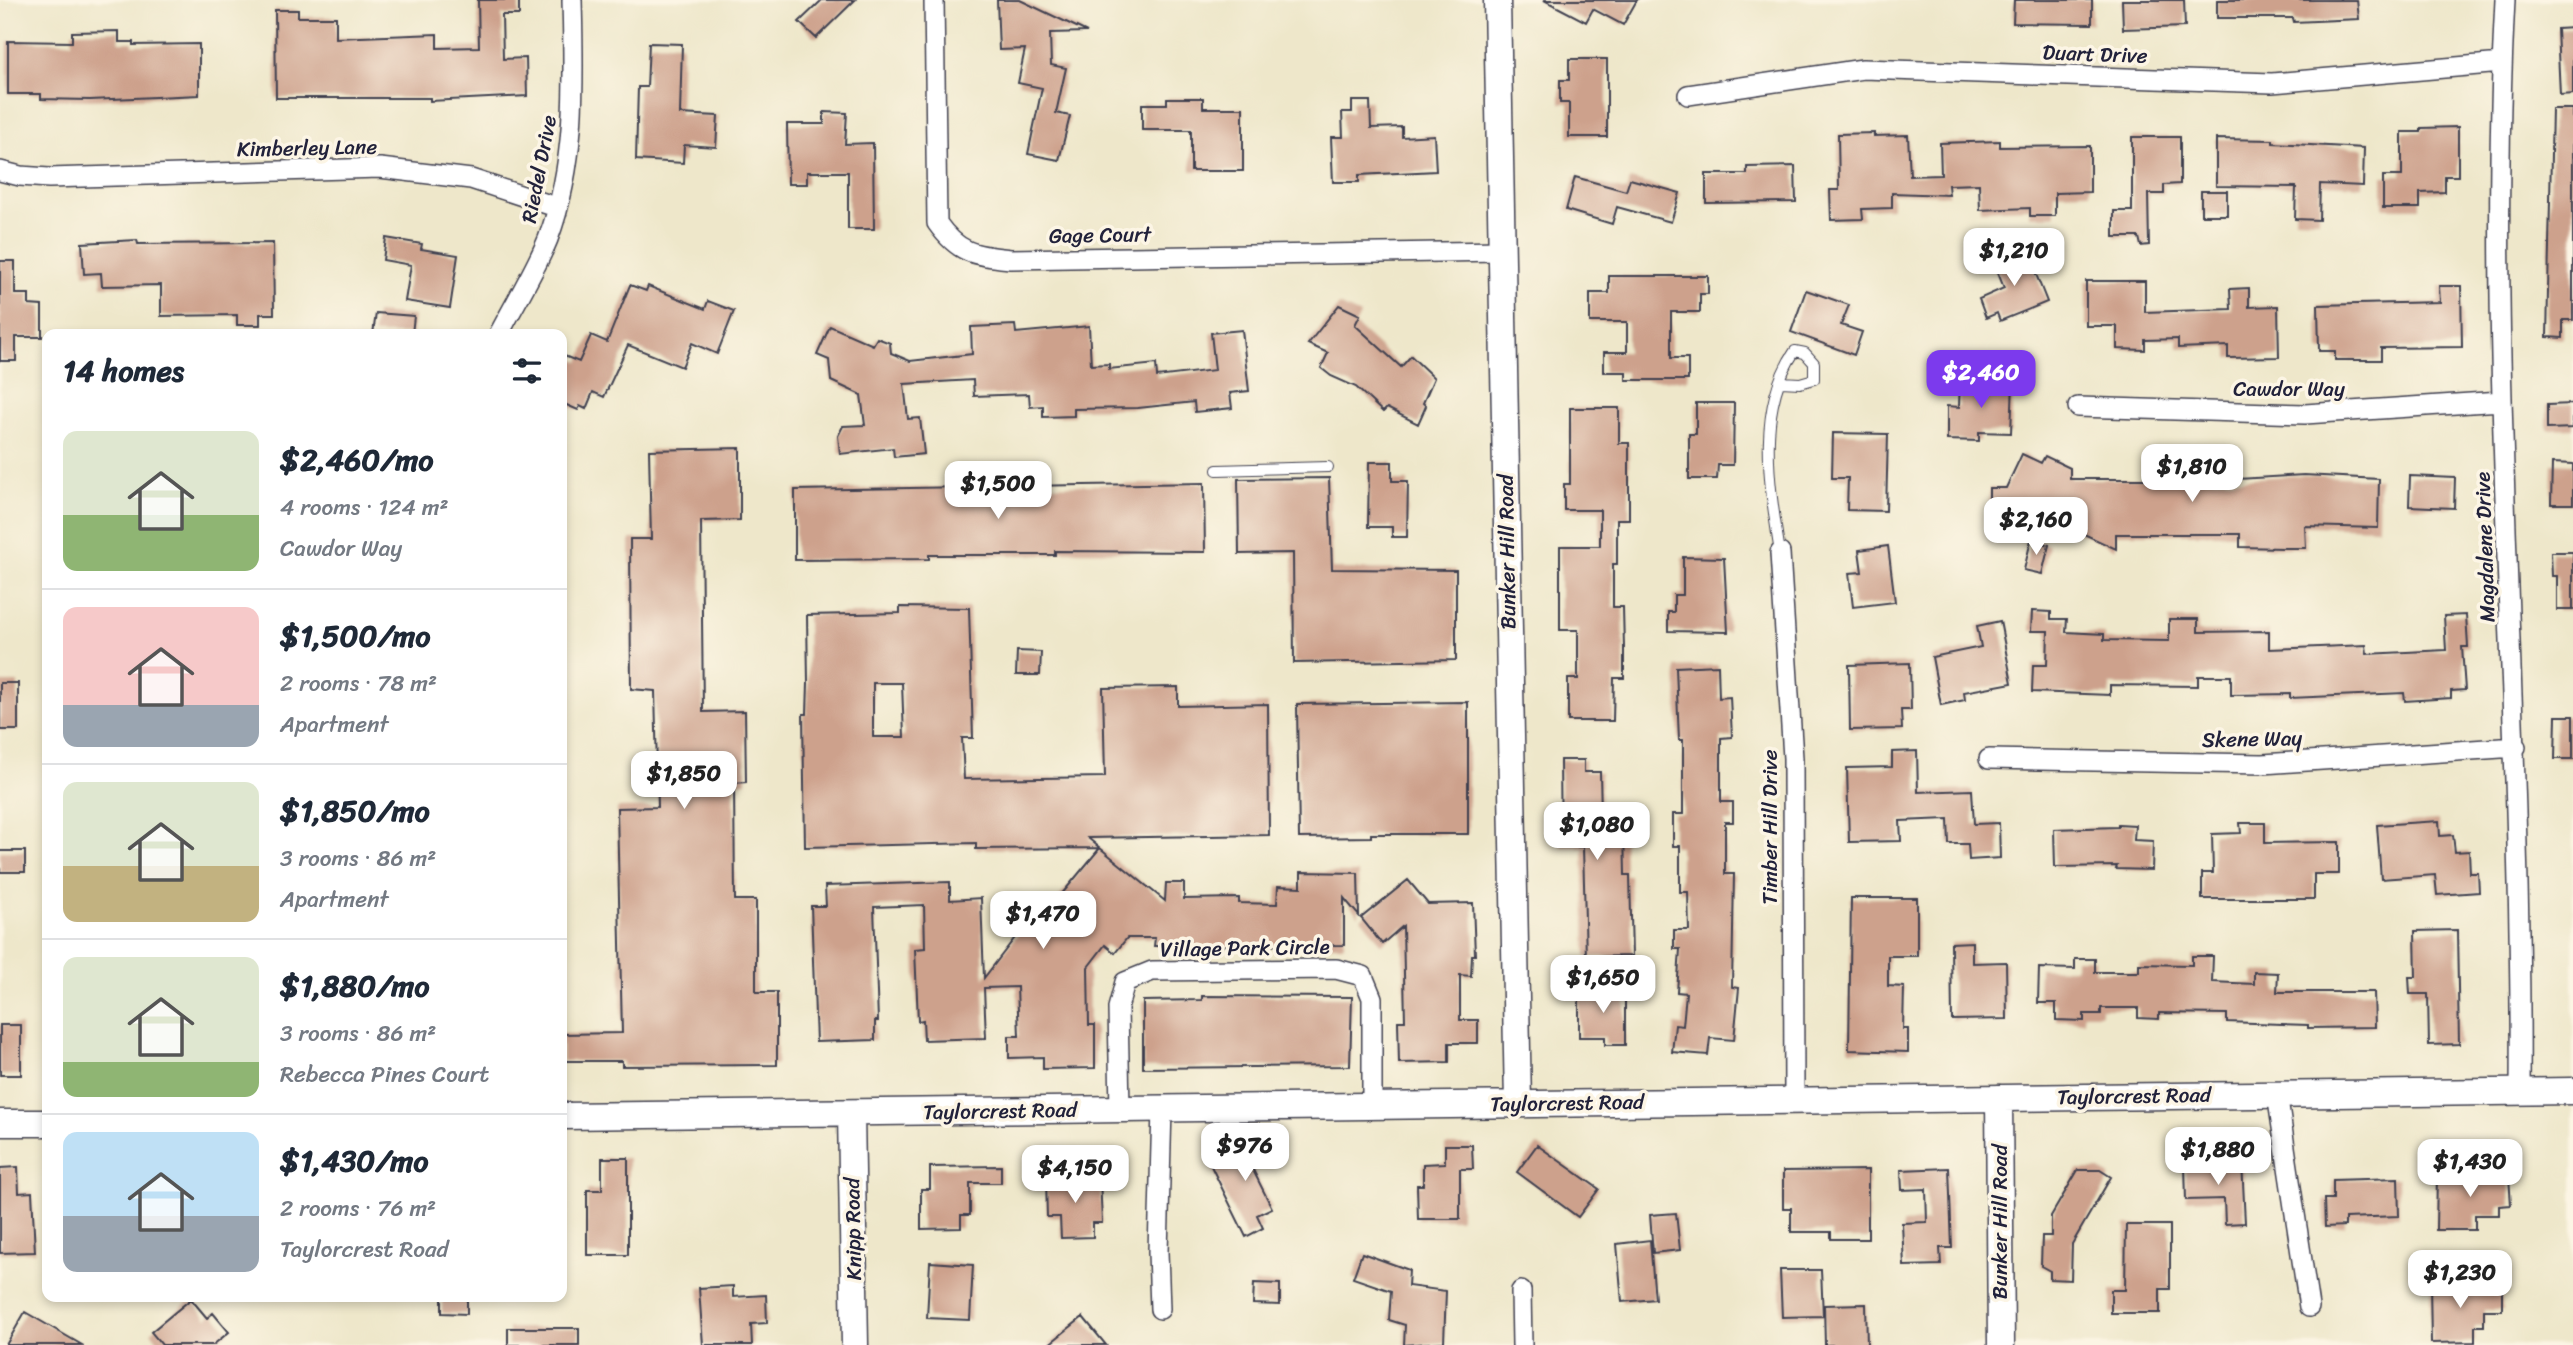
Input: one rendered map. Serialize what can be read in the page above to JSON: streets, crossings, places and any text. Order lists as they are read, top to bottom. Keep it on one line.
{"streets":{"street":["Duart Drive","Kimberley Lane","Riedel Drive","Gage Court","Cawdor Way","Magdalene Drive","Bunker Hill Road","Skene Way","Timber Hill Drive","Village Park Circle","Taylorcrest Road","Knipp Road"]},"crossings":[["Duart Drive","Magdalene Drive"],["Kimberley Lane","Riedel Drive"],["Gage Court","Bunker Hill Road"],["Cawdor Way","Magdalene Drive"],["Magdalene Drive","Skene Way"],["Magdalene Drive","Taylorcrest Road"],["Bunker Hill Road","Taylorcrest Road"],["Timber Hill Drive","Taylorcrest Road"],["Village Park Circle","Taylorcrest Road"],["Taylorcrest Road","Knipp Road"]],"page":{"price":["$1,210","$2,460","$1,810","$1,500","$2,160","$1,850","$1,080","$1,470","$1,650","$976","$1,880","$1,430","$4,150","$1,230"],"heading":"14 homes","list":[{"name":"$2,460/mo","note":"4 rooms · 124 m² · Cawdor Way"},{"name":"$1,500/mo","note":"2 rooms · 78 m² · Apartment"},{"name":"$1,850/mo","note":"3 rooms · 86 m² · Apartment"},{"name":"$1,880/mo","note":"3 rooms · 86 m² · Rebecca Pines Court"},{"name":"$1,430/mo","note":"2 rooms · 76 m² · Taylorcrest Road"}]}}
